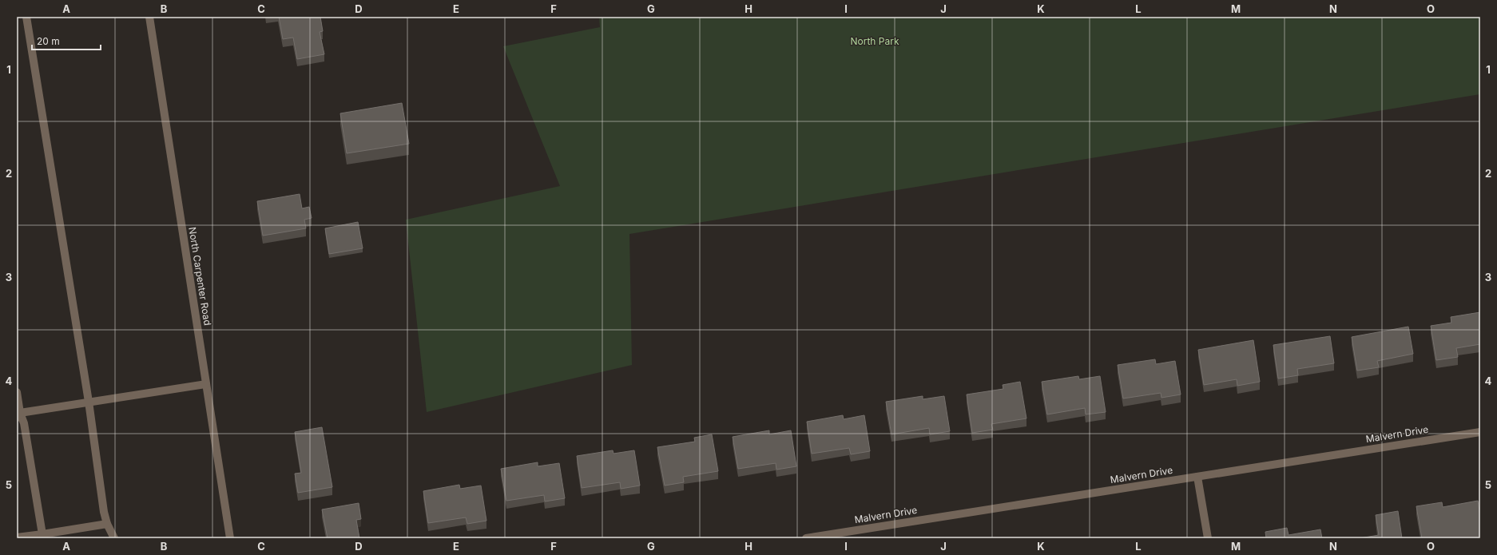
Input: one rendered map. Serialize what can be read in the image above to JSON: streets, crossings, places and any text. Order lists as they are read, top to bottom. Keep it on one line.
{"streets":{"street":["North Carpenter Road","Malvern Drive"]},"parks":["North Park"],"scale_bar":"20 m","grid":{"columns":["A","B","C","D","E","F","G","H","I","J","K","L","M","N","O"],"rows":["1","2","3","4","5"]}}
